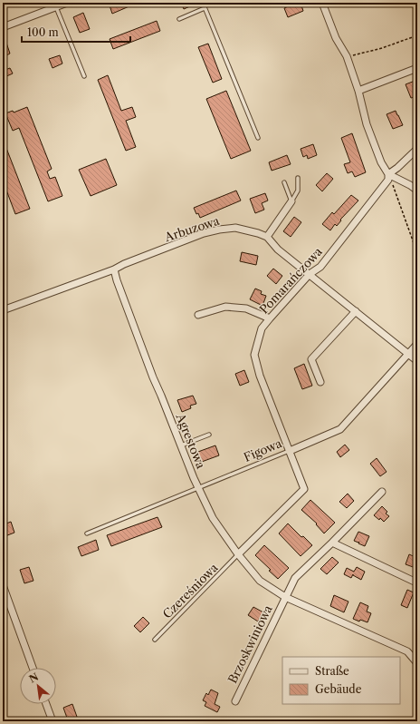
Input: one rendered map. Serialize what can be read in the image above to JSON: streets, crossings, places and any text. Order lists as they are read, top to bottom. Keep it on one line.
{"streets":{"street":["Arbuzowa","Pomarańczowa","Agrestowa","Figowa","Brzoskwiniowa"],"lane":["Czereśniowa"]},"crossings":[["Arbuzowa","Agrestowa"],["Pomarańczowa","Agrestowa"],["Pomarańczowa","Figowa"],["Pomarańczowa","Czereśniowa"],["Agrestowa","Figowa"],["Agrestowa","Czereśniowa"],["Agrestowa","Brzoskwiniowa"]],"legend":["Straße","Gebäude"],"scale_bar":"100 m","north":"top left"}
